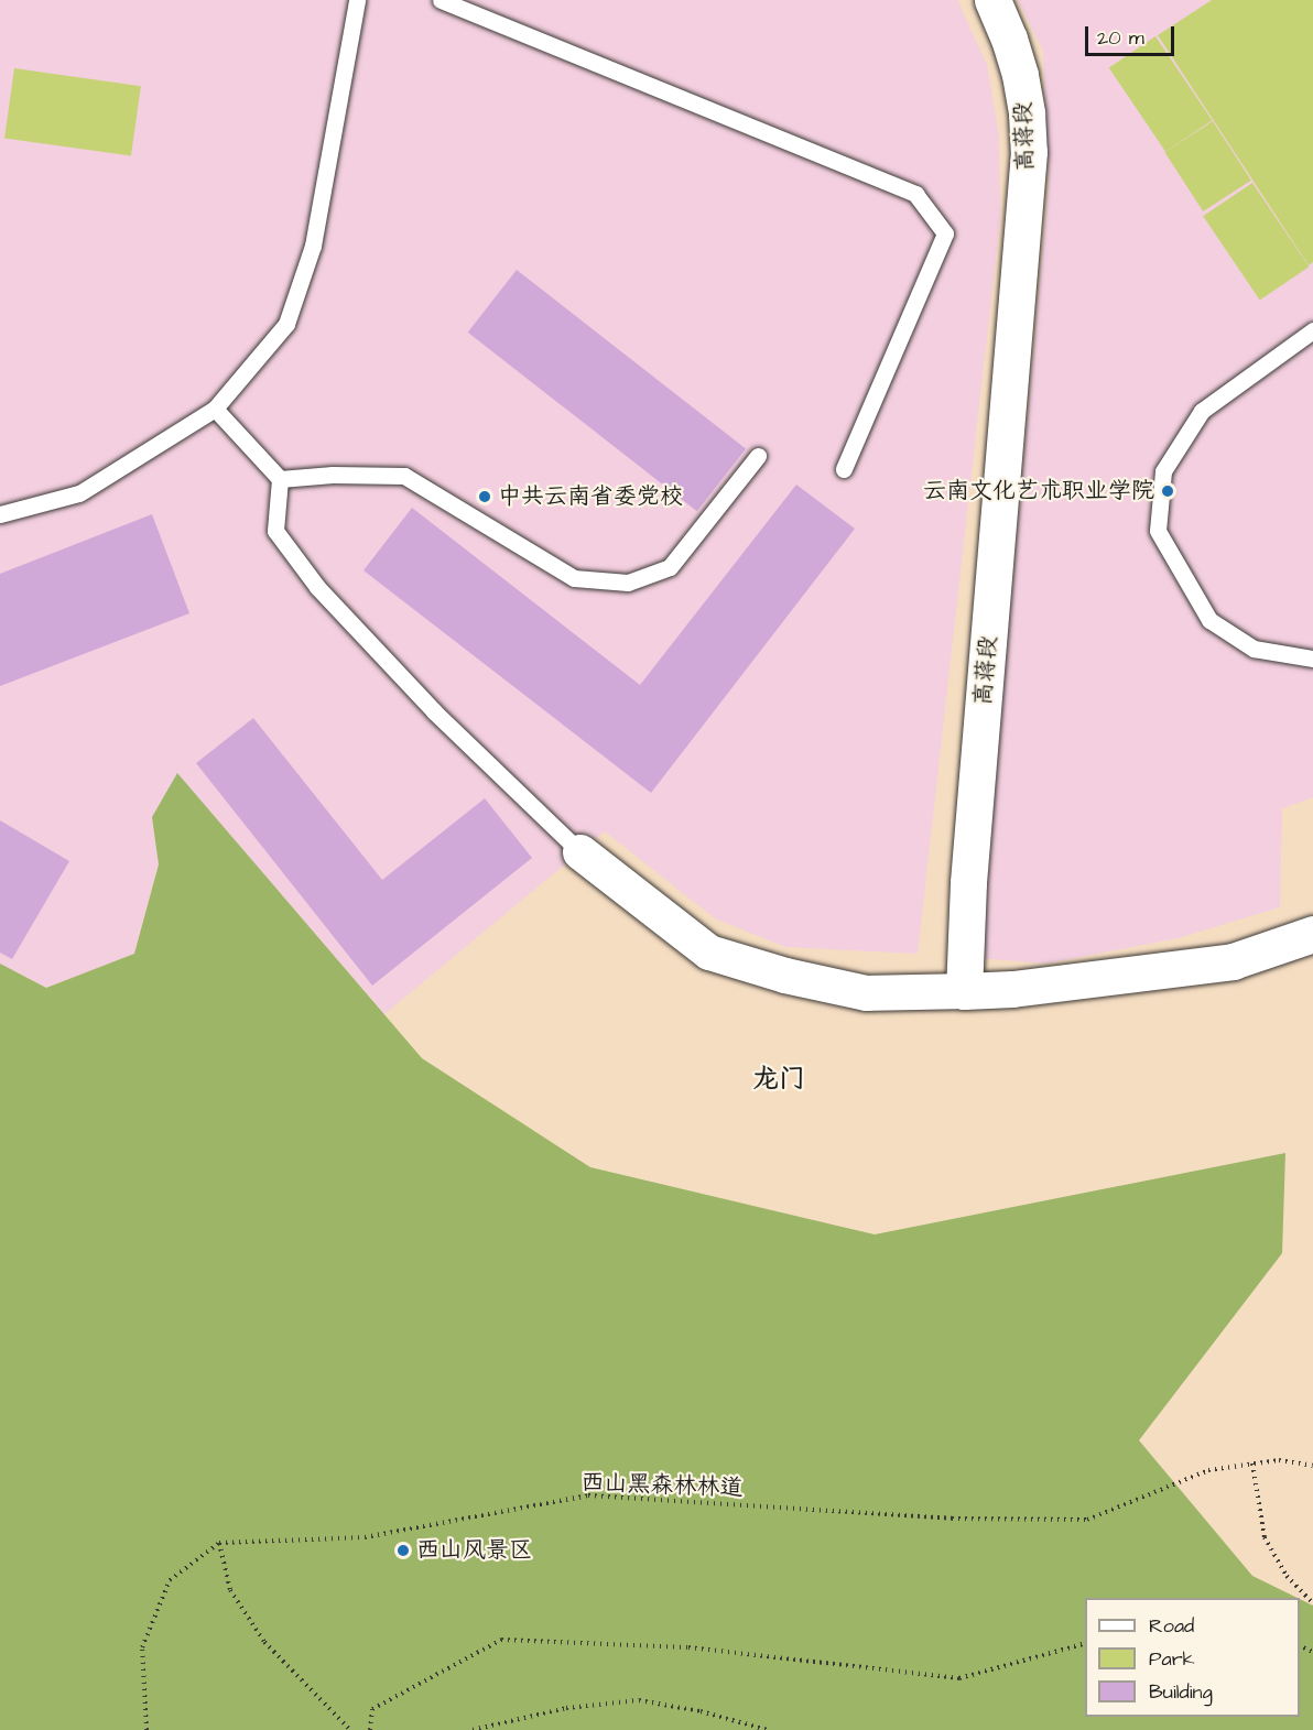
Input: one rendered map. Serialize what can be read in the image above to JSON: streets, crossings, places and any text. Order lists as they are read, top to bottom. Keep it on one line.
{"streets":{"main road":["高蒋段"],"path":["西山黑森林林道"]},"districts":["龙门"],"places":["云南文化艺术职业学院","中共云南省委党校","西山风景区"],"legend":["Road","Park","Building"],"scale_bar":"20 m"}
